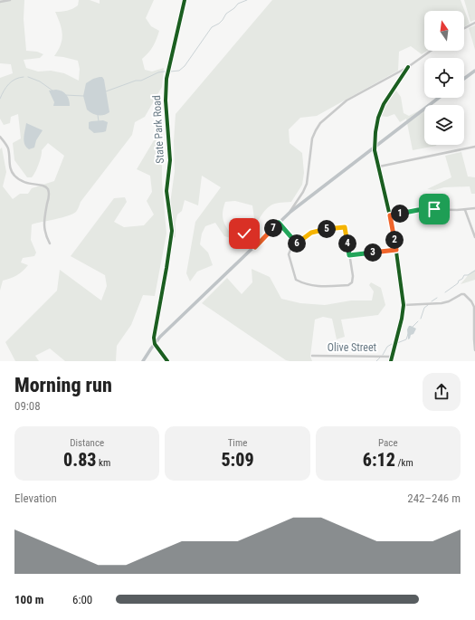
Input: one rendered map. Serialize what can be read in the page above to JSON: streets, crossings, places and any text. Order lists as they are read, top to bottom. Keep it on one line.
{"streets":{"street":["State Park Road","Olive Street"]},"north":"top","page":{"pins":["1","7","5","2","4","6","3"],"heading":["Morning run","09:08"],"stats":[["Distance","0.83 km"],["Time","5:09"],["Pace","6:12 /km"]],"chart":["Elevation","242–246 m"],"list":[{"name":"100 m","note":"6:00"}]}}
